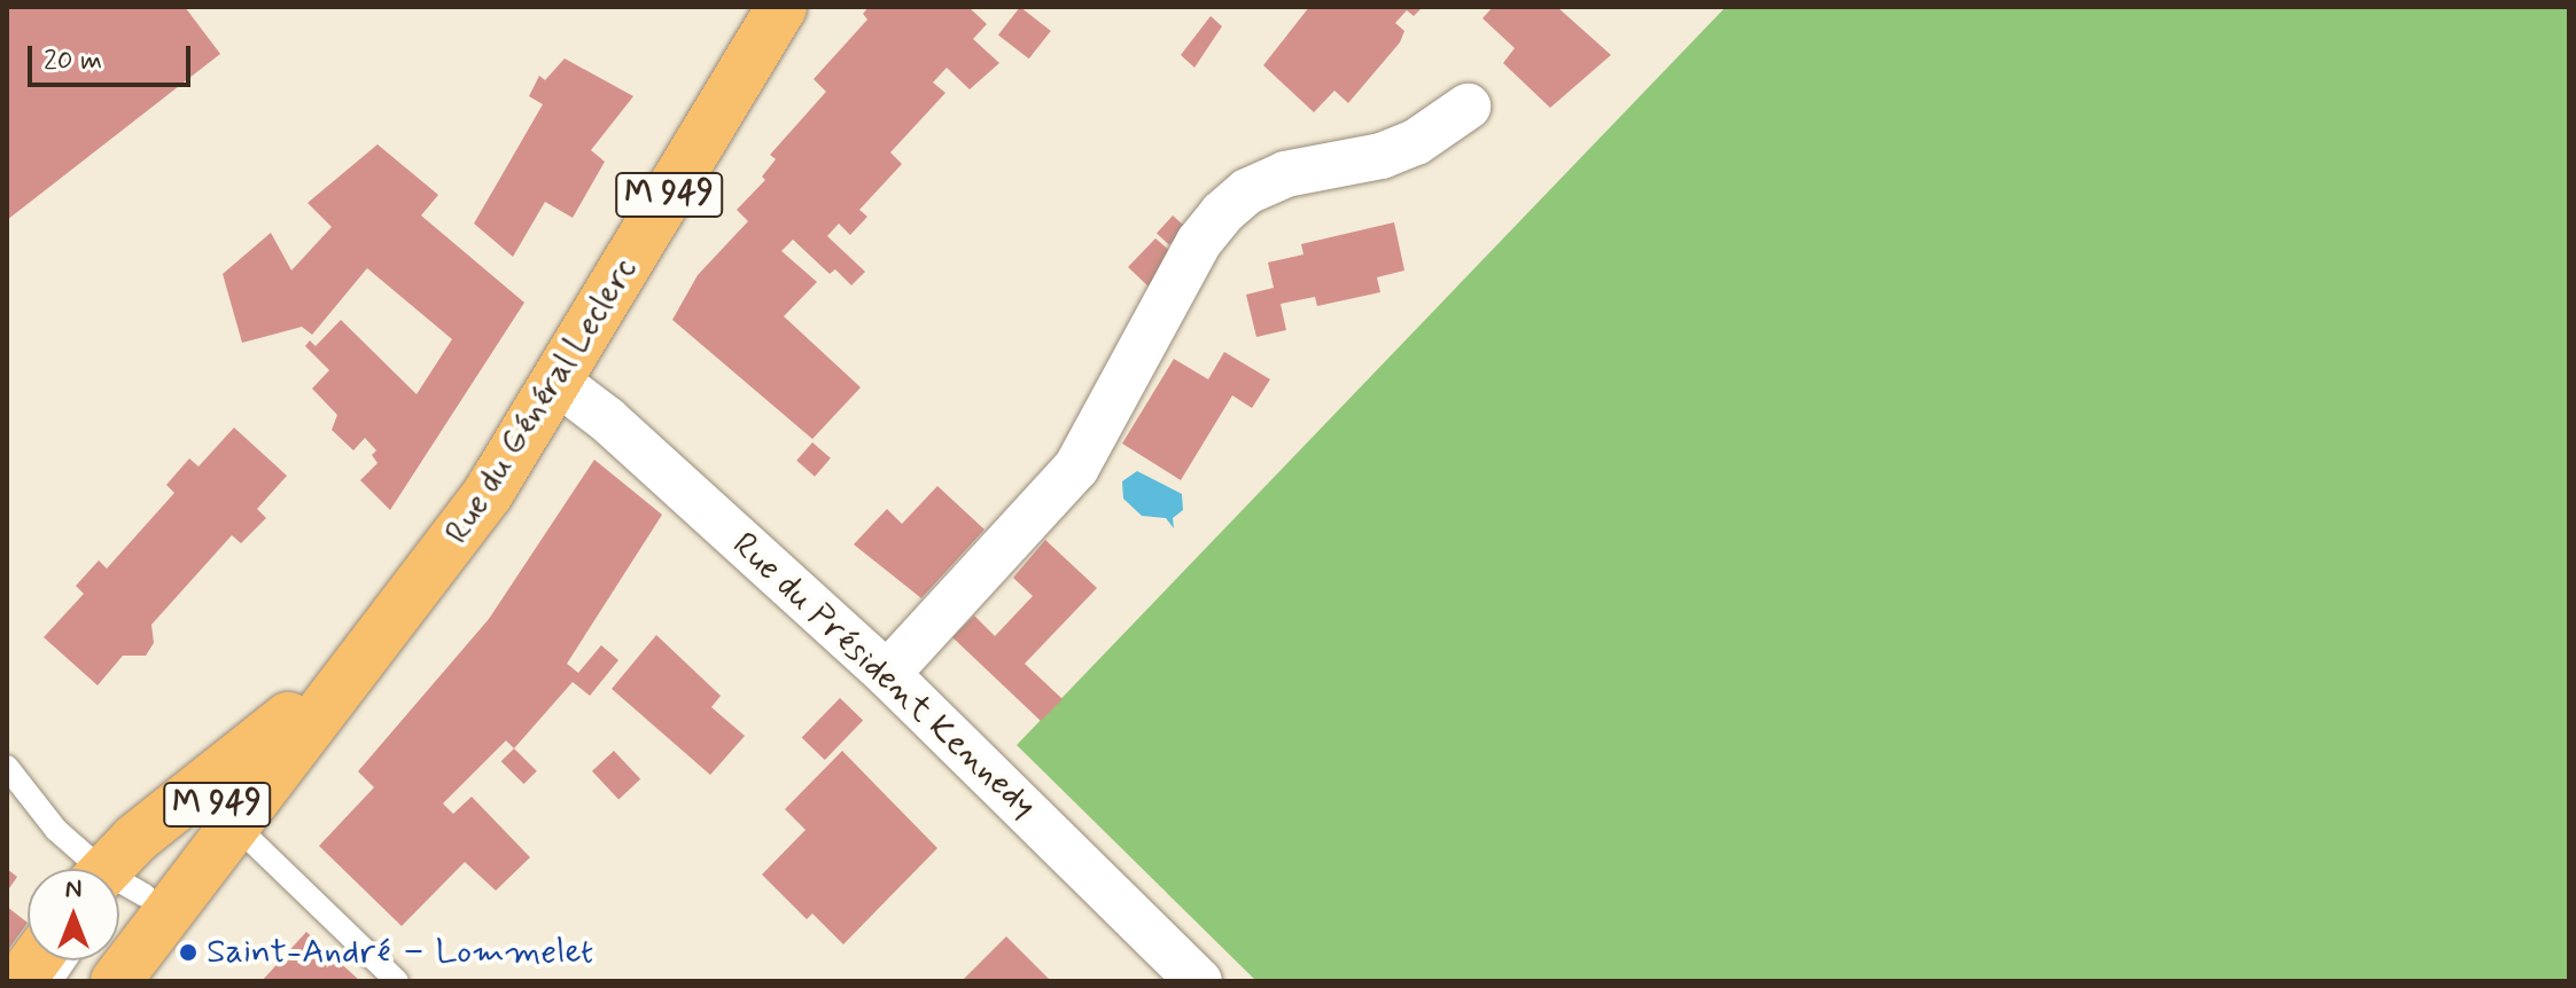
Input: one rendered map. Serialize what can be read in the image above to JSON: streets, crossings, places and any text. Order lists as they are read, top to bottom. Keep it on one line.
{"streets":{"main road":["M 949","Rue du Général Leclerc"],"street":["Rue du Président Kennedy"]},"crossings":[["Rue du Général Leclerc","Rue du Président Kennedy"]],"places":["Saint-André – Lommelet"],"scale_bar":"20 m","north":"top"}
